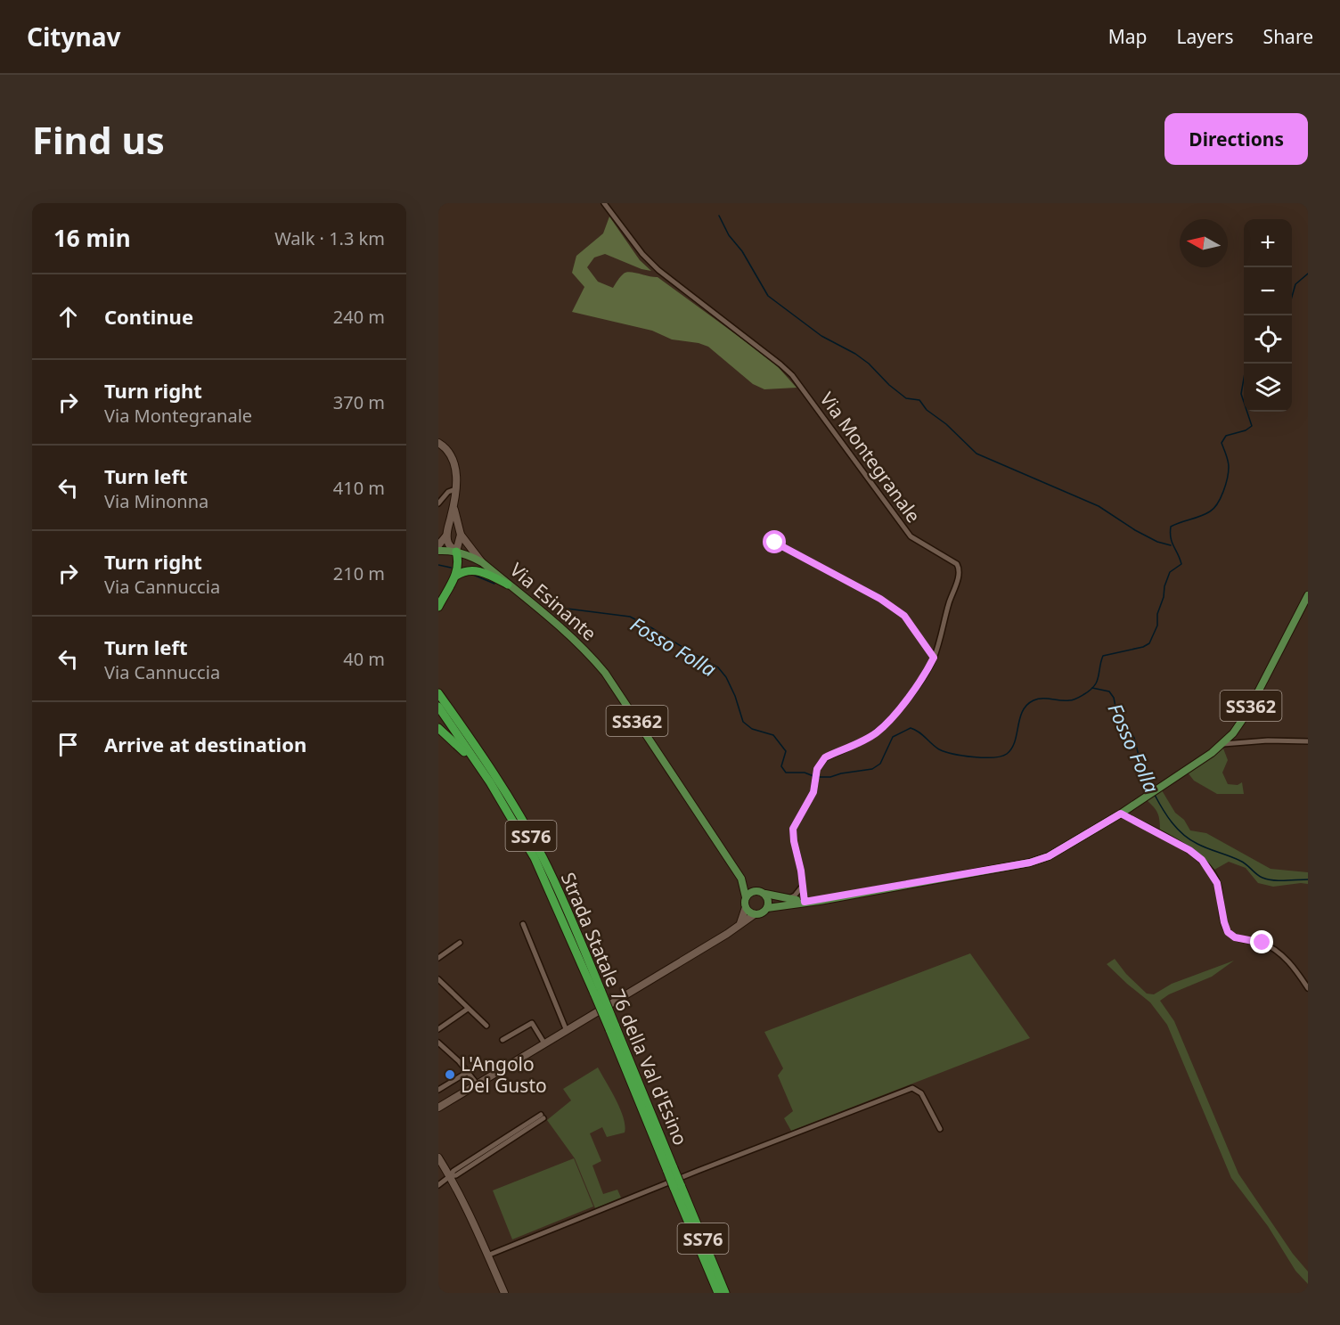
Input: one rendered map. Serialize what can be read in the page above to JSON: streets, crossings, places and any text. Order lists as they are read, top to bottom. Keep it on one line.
{"streets":{"highway":["SS76","Strada Statale 76 della Val d'Esino"],"main road":["Via Esinante","SS362"],"street":["Via Montegranale"]},"crossings":[["Via Montegranale","SS362"],["Via Esinante","SS362"]],"water":["Fosso Folla"],"places":["L'Angolo Del Gusto"],"north":"left","page":{"header":"Citynav","nav":["Map","Layers","Share"],"buttons":"Directions","title":"Find us","heading":["16 min","Walk · 1.3 km"],"map_buttons":["+","−"],"list":[["Continue","240 m"],["Turn right","Via Montegranale","370 m"],["Turn left","Via Minonna","410 m"],["Turn right","Via Cannuccia","210 m"],["Turn left","Via Cannuccia","40 m"],"Arrive at destination"]}}
